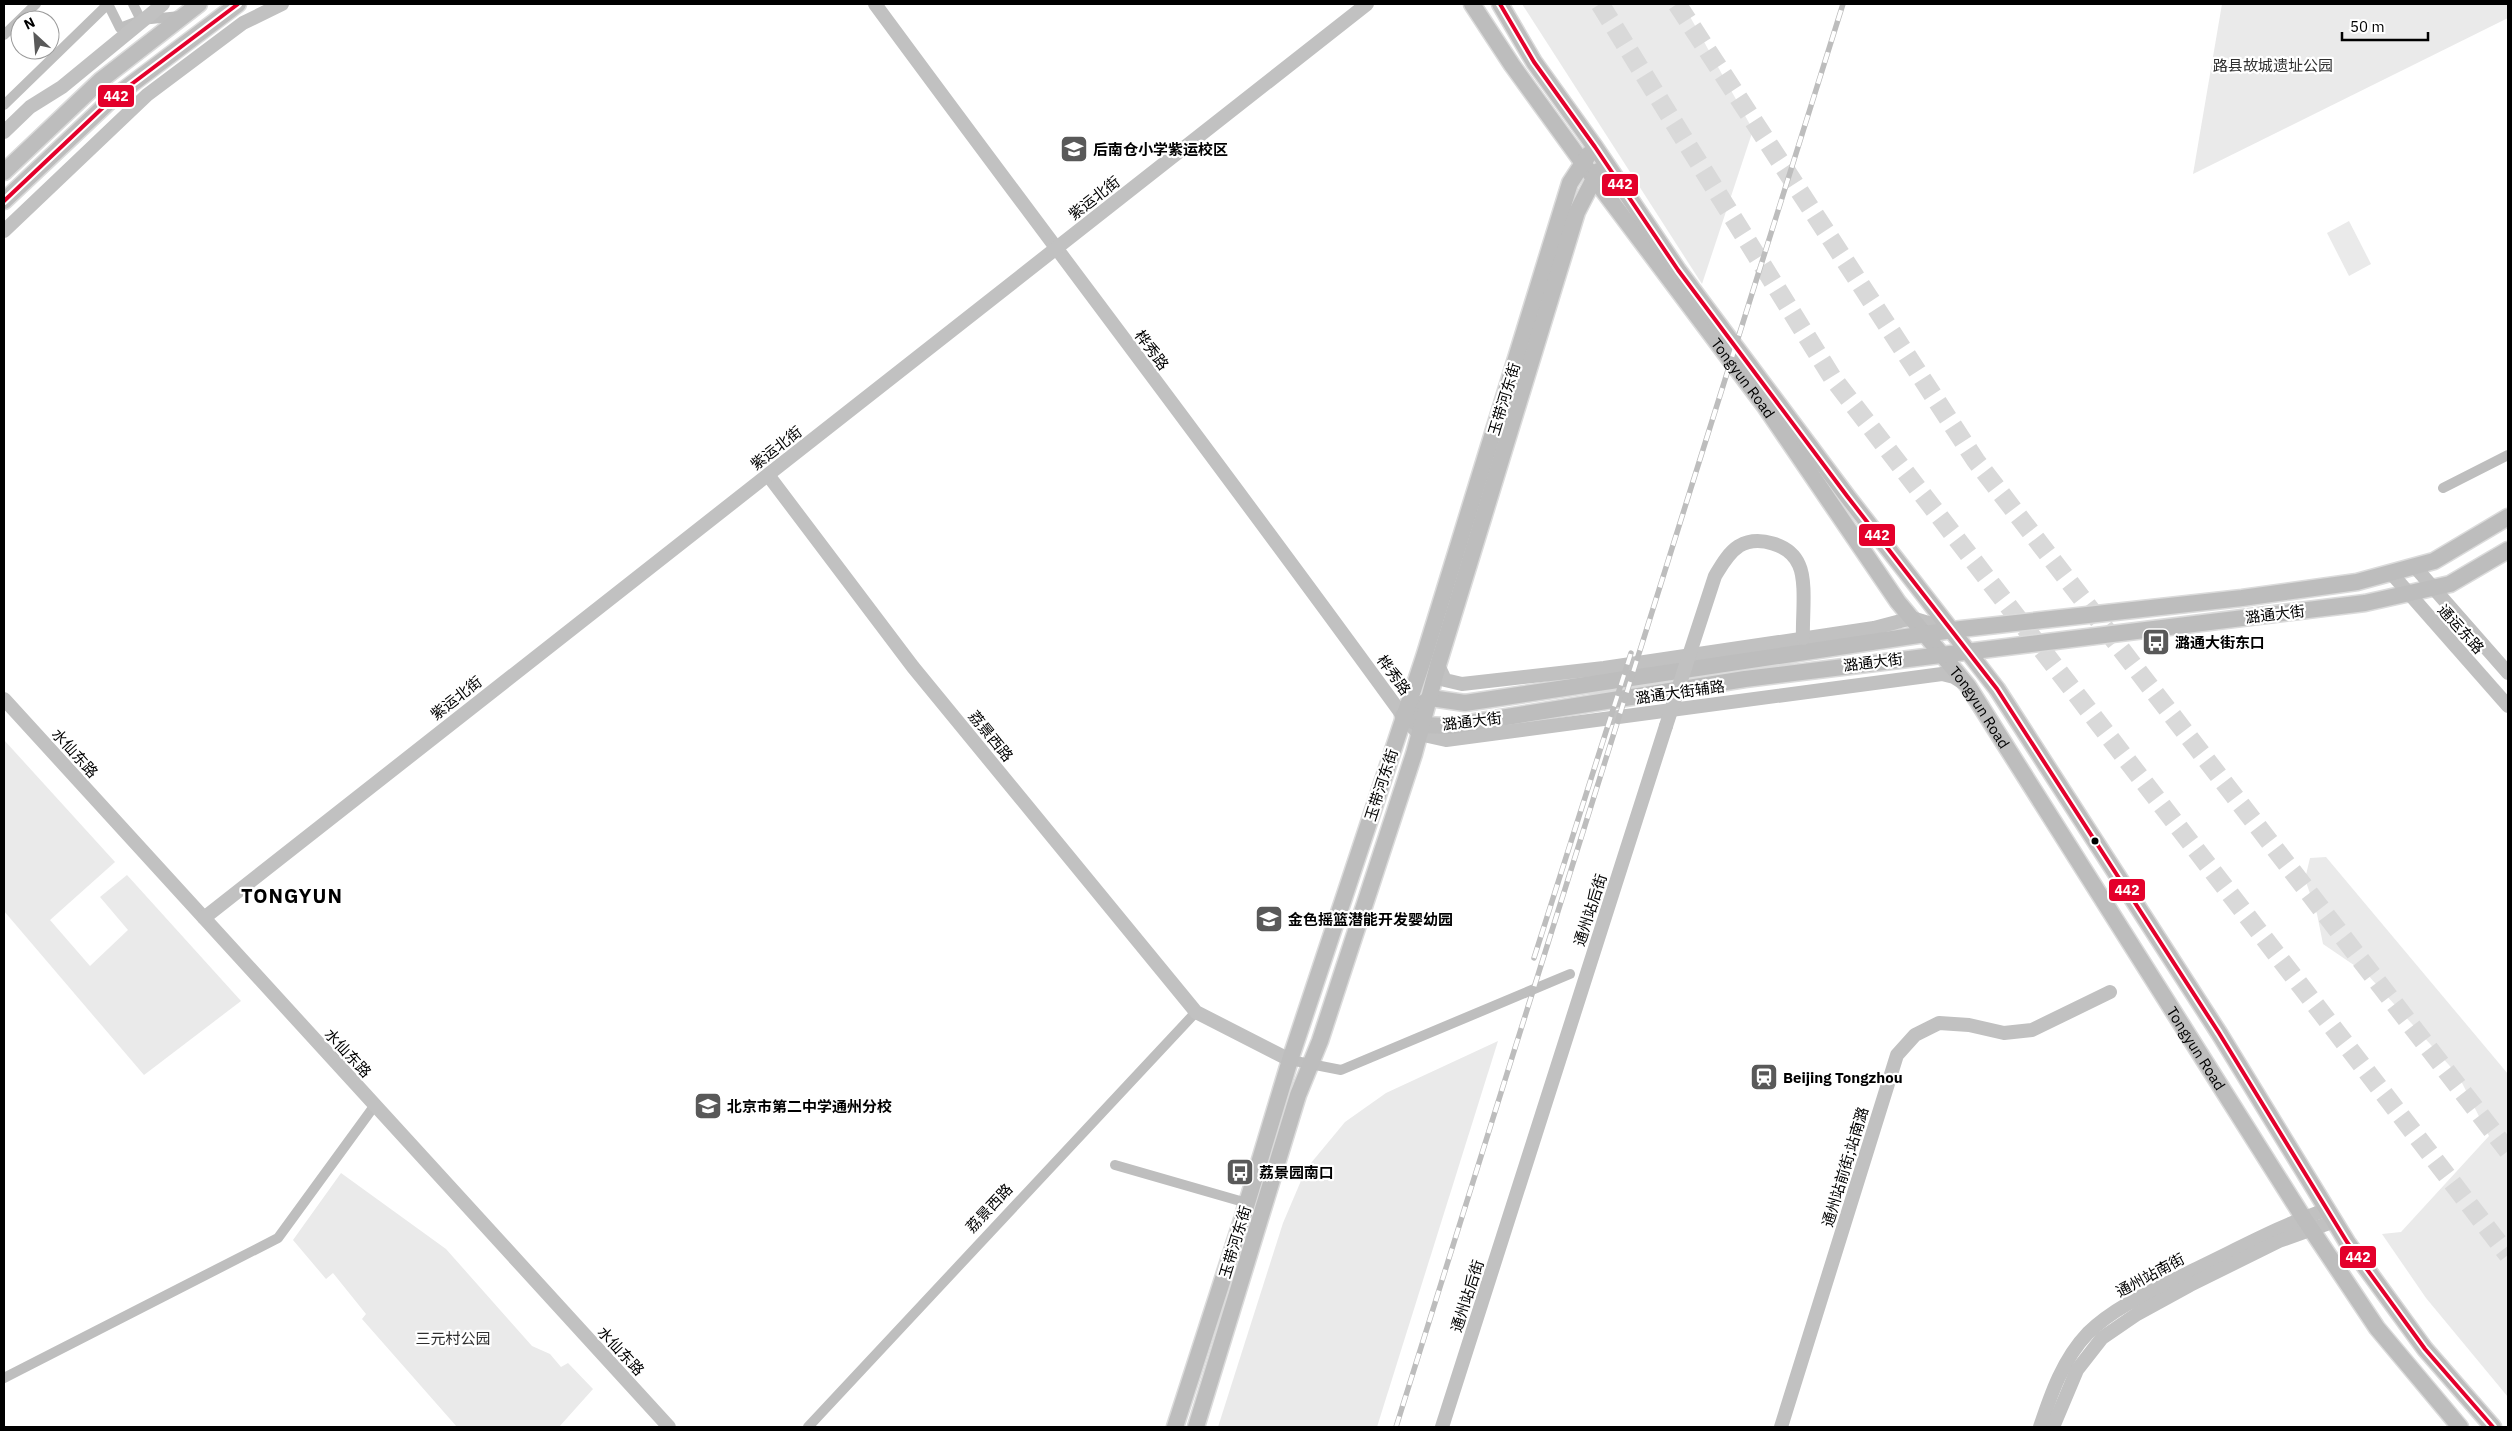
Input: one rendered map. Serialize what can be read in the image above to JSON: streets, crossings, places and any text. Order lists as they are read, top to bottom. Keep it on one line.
{"streets":{"main road":["Tongyun Road","玉带河东街","潞通大街"],"street":["紫运北街","桦秀路","通运东路","潞通大街辅路","荔景西路","水仙东路","通州站后街","通州站前街;站南潞","通州站南街"]},"crossings":[["紫运北街","桦秀路"],["紫运北街","荔景西路"],["紫运北街","水仙东路"],["桦秀路","玉带河东街"],["桦秀路","潞通大街"],["Tongyun Road","玉带河东街"],["Tongyun Road","潞通大街"],["Tongyun Road","潞通大街辅路"],["Tongyun Road","通州站南街"],["玉带河东街","潞通大街"],["玉带河东街","潞通大街辅路"],["玉带河东街","荔景西路"],["潞通大街","通运东路"],["潞通大街","潞通大街辅路"]],"districts":["TONGYUN"],"parks":["路县故城遗址公园","三元村公园"],"places":{"school or university":["后南仓小学紫运校区","金色摇篮潜能开发婴幼园","北京市第二中学通州分校"],"bus stop":["潞通大街东口","荔景园南口"],"station":["Beijing Tongzhou"]},"lines":["transit line 442"],"scale_bar":"50 m","north":"top left"}
